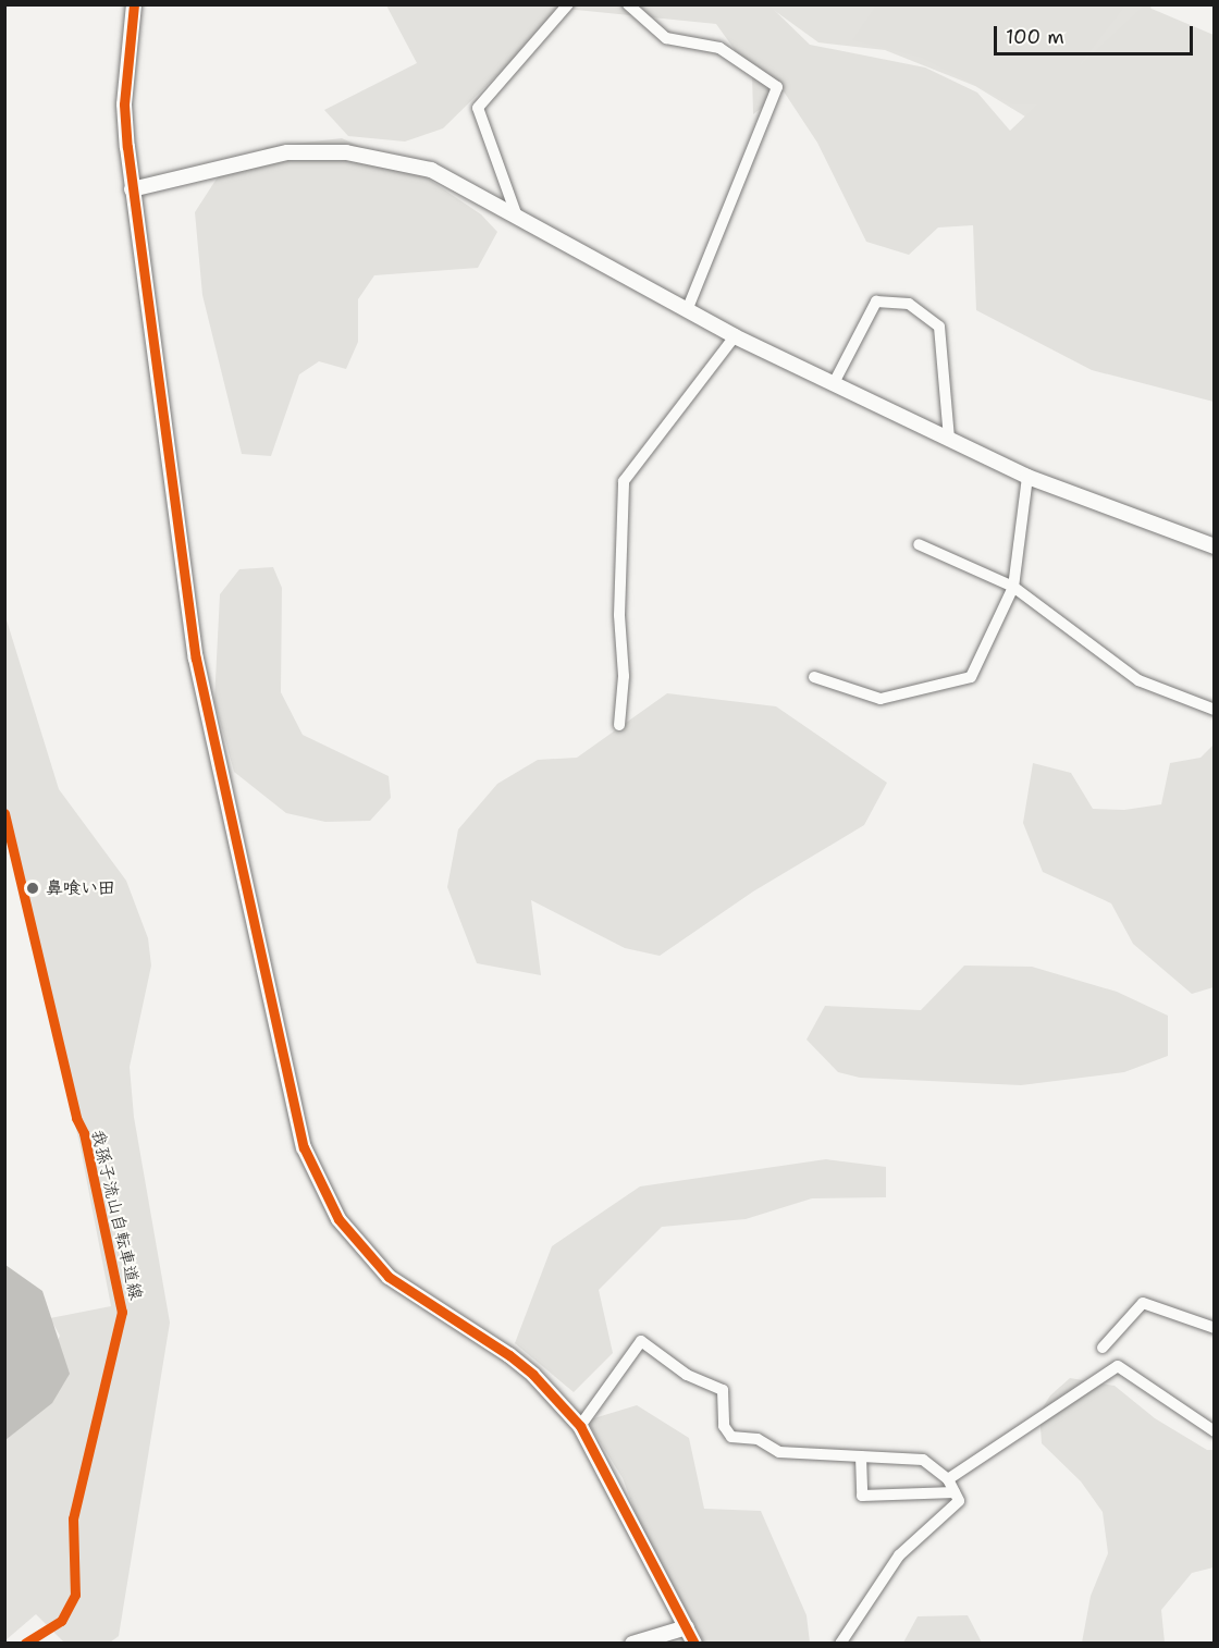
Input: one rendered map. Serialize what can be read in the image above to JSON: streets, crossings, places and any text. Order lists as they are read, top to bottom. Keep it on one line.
{"streets":{"cycle path":["我孫子流山自転車道線"]},"places":["鼻喰い田"],"scale_bar":"100 m"}
